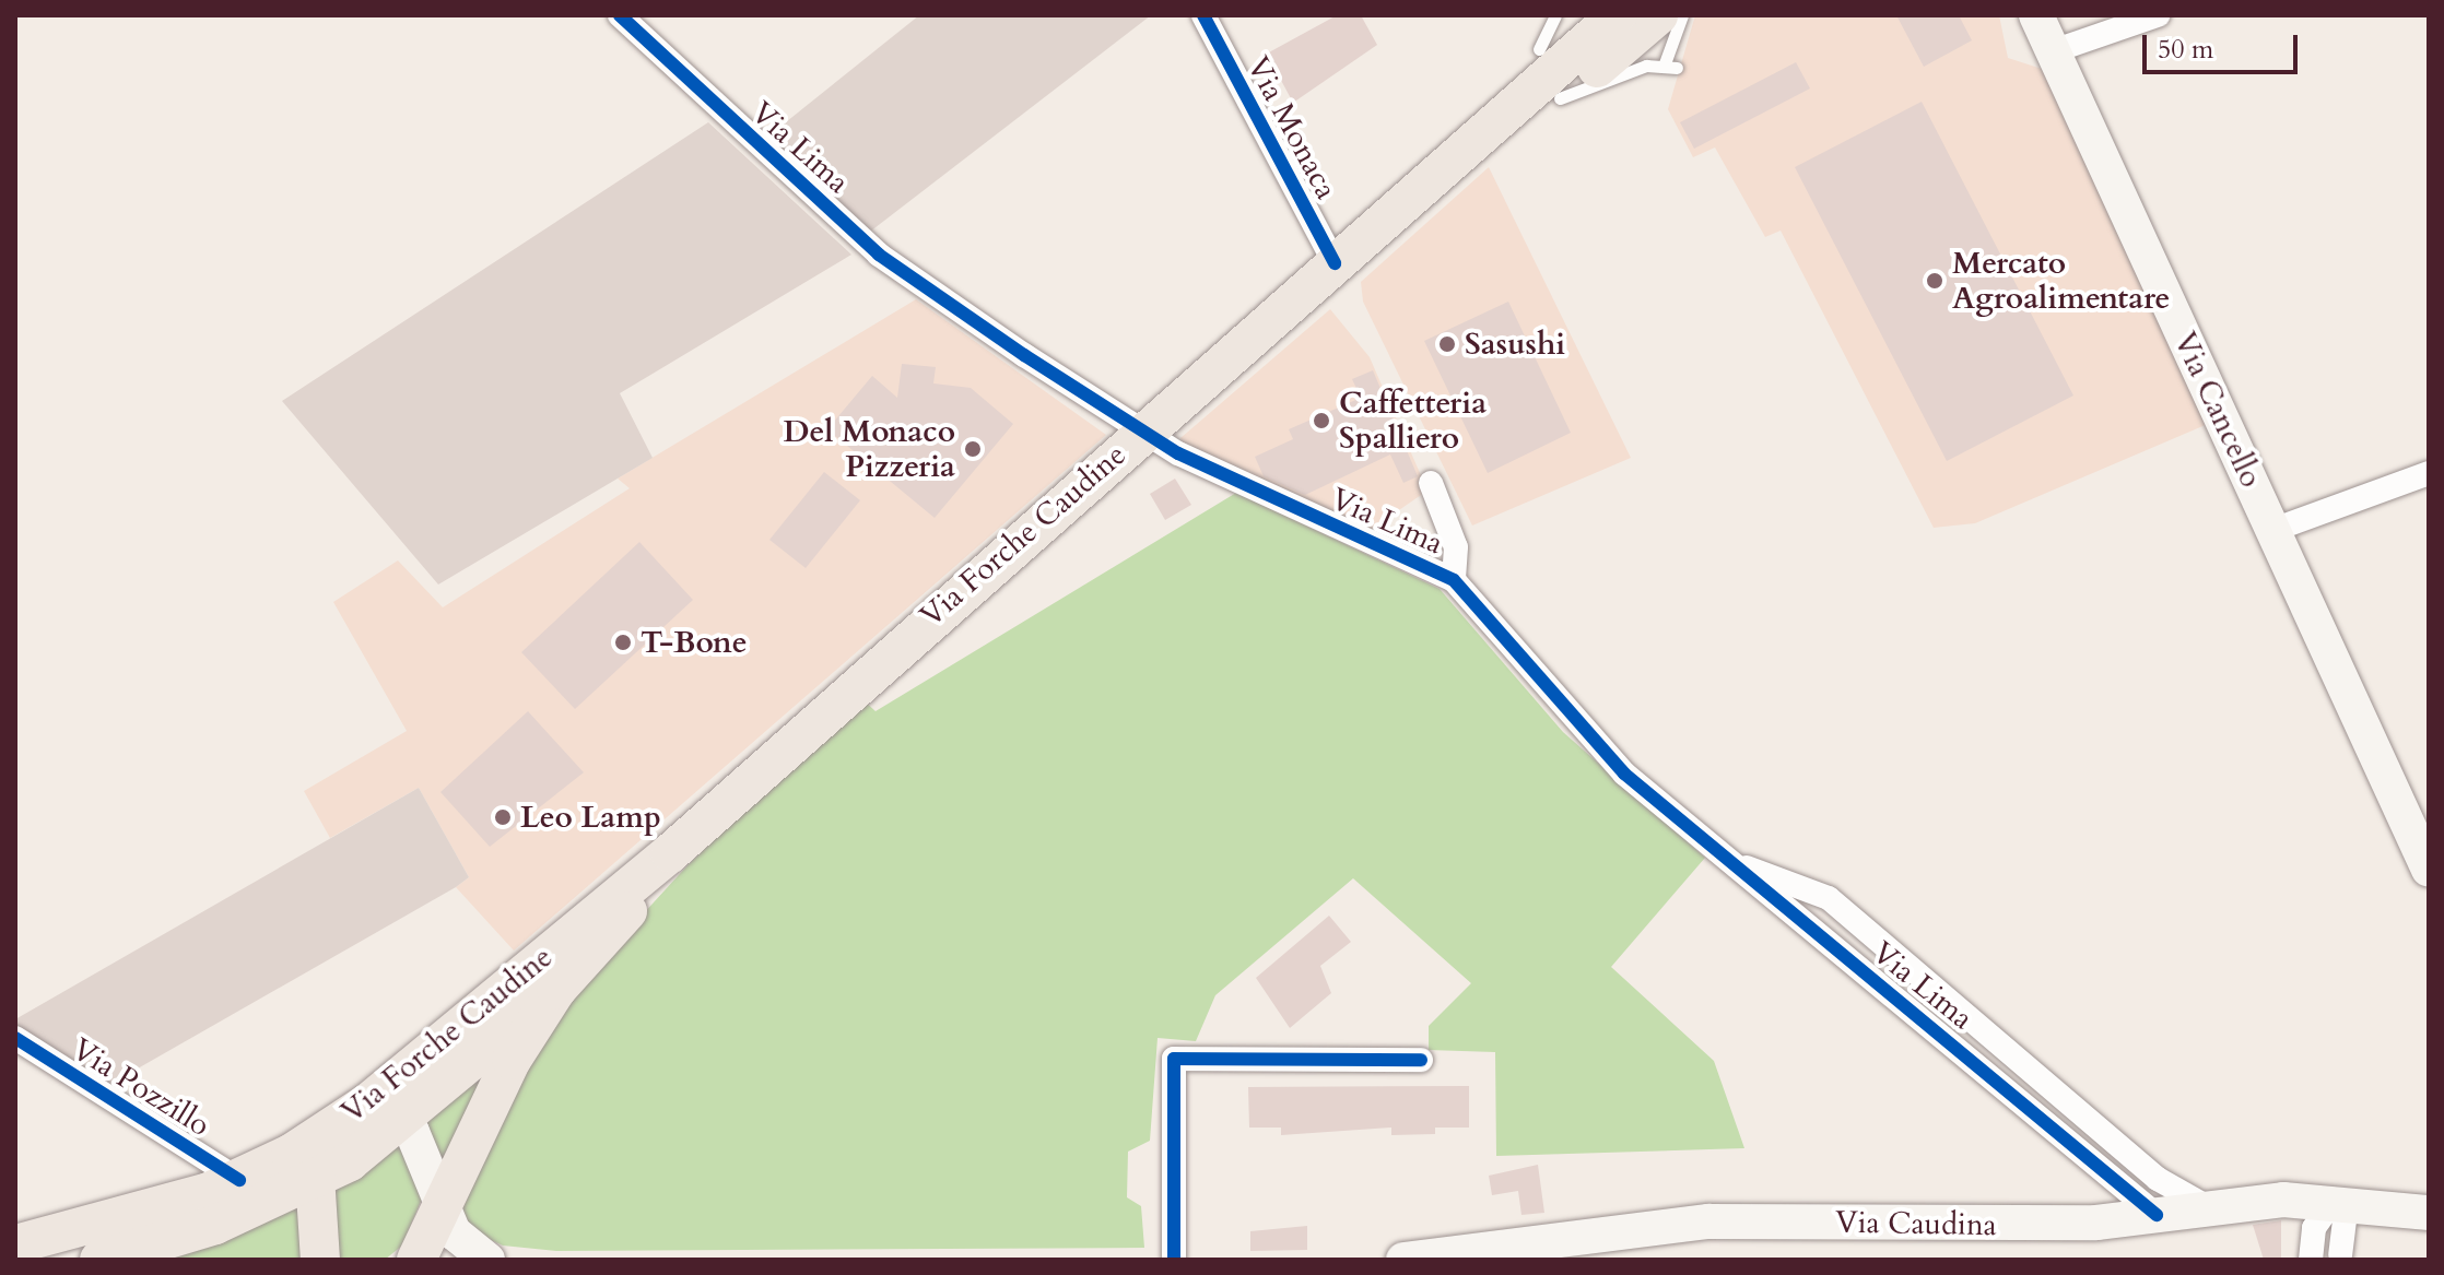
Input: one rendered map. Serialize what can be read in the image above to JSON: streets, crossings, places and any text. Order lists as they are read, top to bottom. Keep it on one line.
{"streets":{"main road":["Via Cancello","Via Forche Caudine","Via Caudina"],"street":["Via Monaca","Via Lima","Via Pozzillo"]},"crossings":[["Via Monaca","Via Forche Caudine"],["Via Lima","Via Forche Caudine"],["Via Lima","Via Caudina"]],"places":["Mercato Agroalimentare","Sasushi","Caffetteria Spalliero","Del Monaco Pizzeria","T-Bone","Leo Lamp"],"scale_bar":"50 m"}
